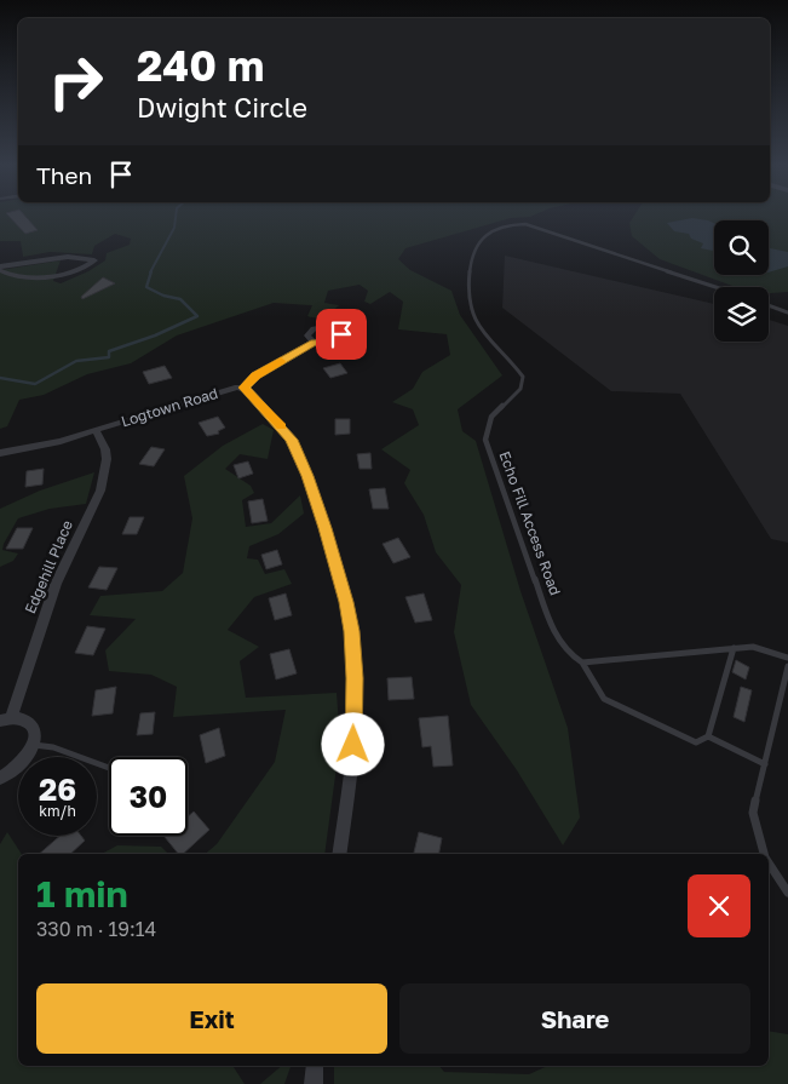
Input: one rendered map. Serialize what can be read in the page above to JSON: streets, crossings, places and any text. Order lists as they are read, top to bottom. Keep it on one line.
{"streets":{"street":["Logtown Road","Edgehill Place"],"lane":["Echo Fill Access Road"]},"crossings":[["Logtown Road","Edgehill Place"]],"page":{"turn":["240 m","Dwight Circle"],"then":"Then","speed":"26 km/h","limit":"30","heading":["1 min","330 m · 19:14"],"buttons":["Exit","Share"]}}
